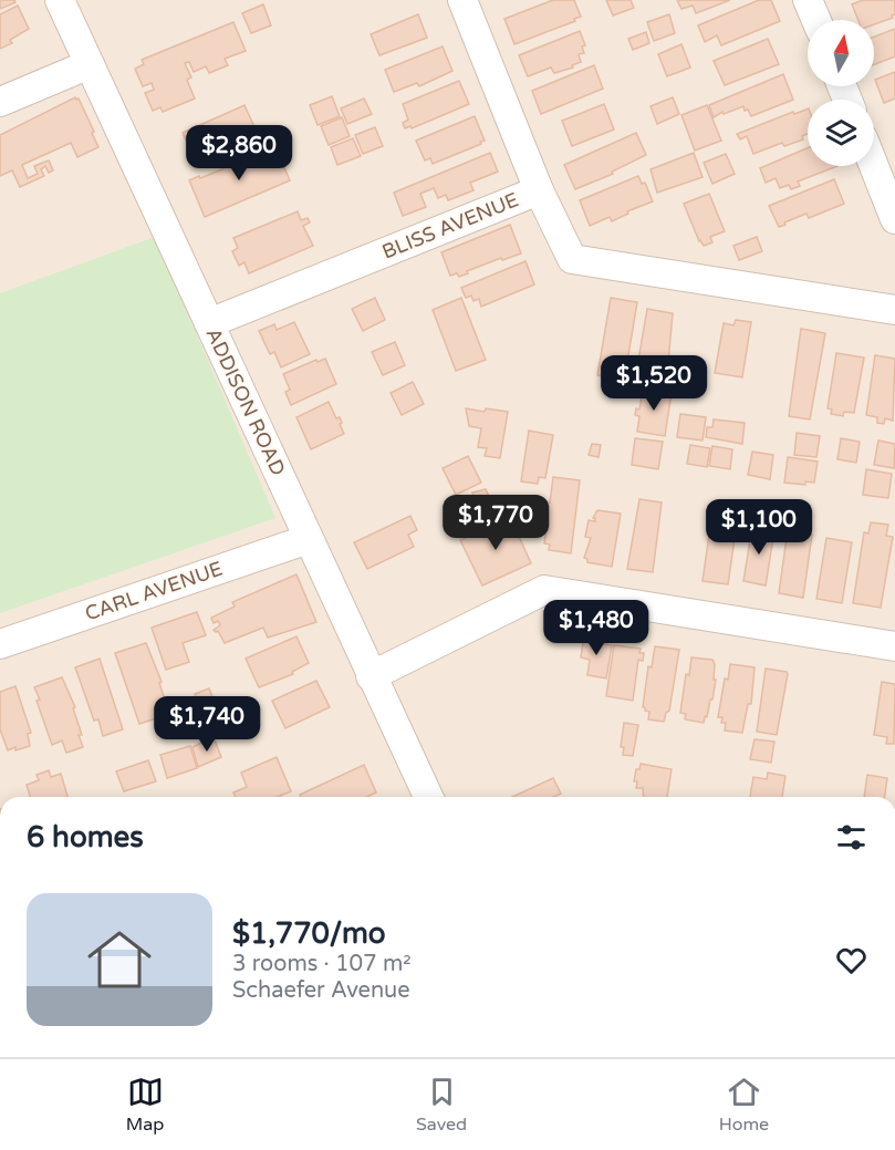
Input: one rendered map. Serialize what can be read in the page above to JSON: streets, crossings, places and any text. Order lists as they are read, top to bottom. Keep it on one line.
{"streets":{"street":["BLISS AVENUE","ADDISON ROAD","CARL AVENUE"]},"crossings":[["BLISS AVENUE","ADDISON ROAD"],["ADDISON ROAD","CARL AVENUE"]],"north":"top","page":{"price":["$2,860","$1,520","$1,770","$1,100","$1,480","$1,740"],"heading":"6 homes","list":[{"name":"$1,770/mo","note":"3 rooms · 107 m² · Schaefer Avenue"}],"tabs":["Map","Saved","Home"]}}
